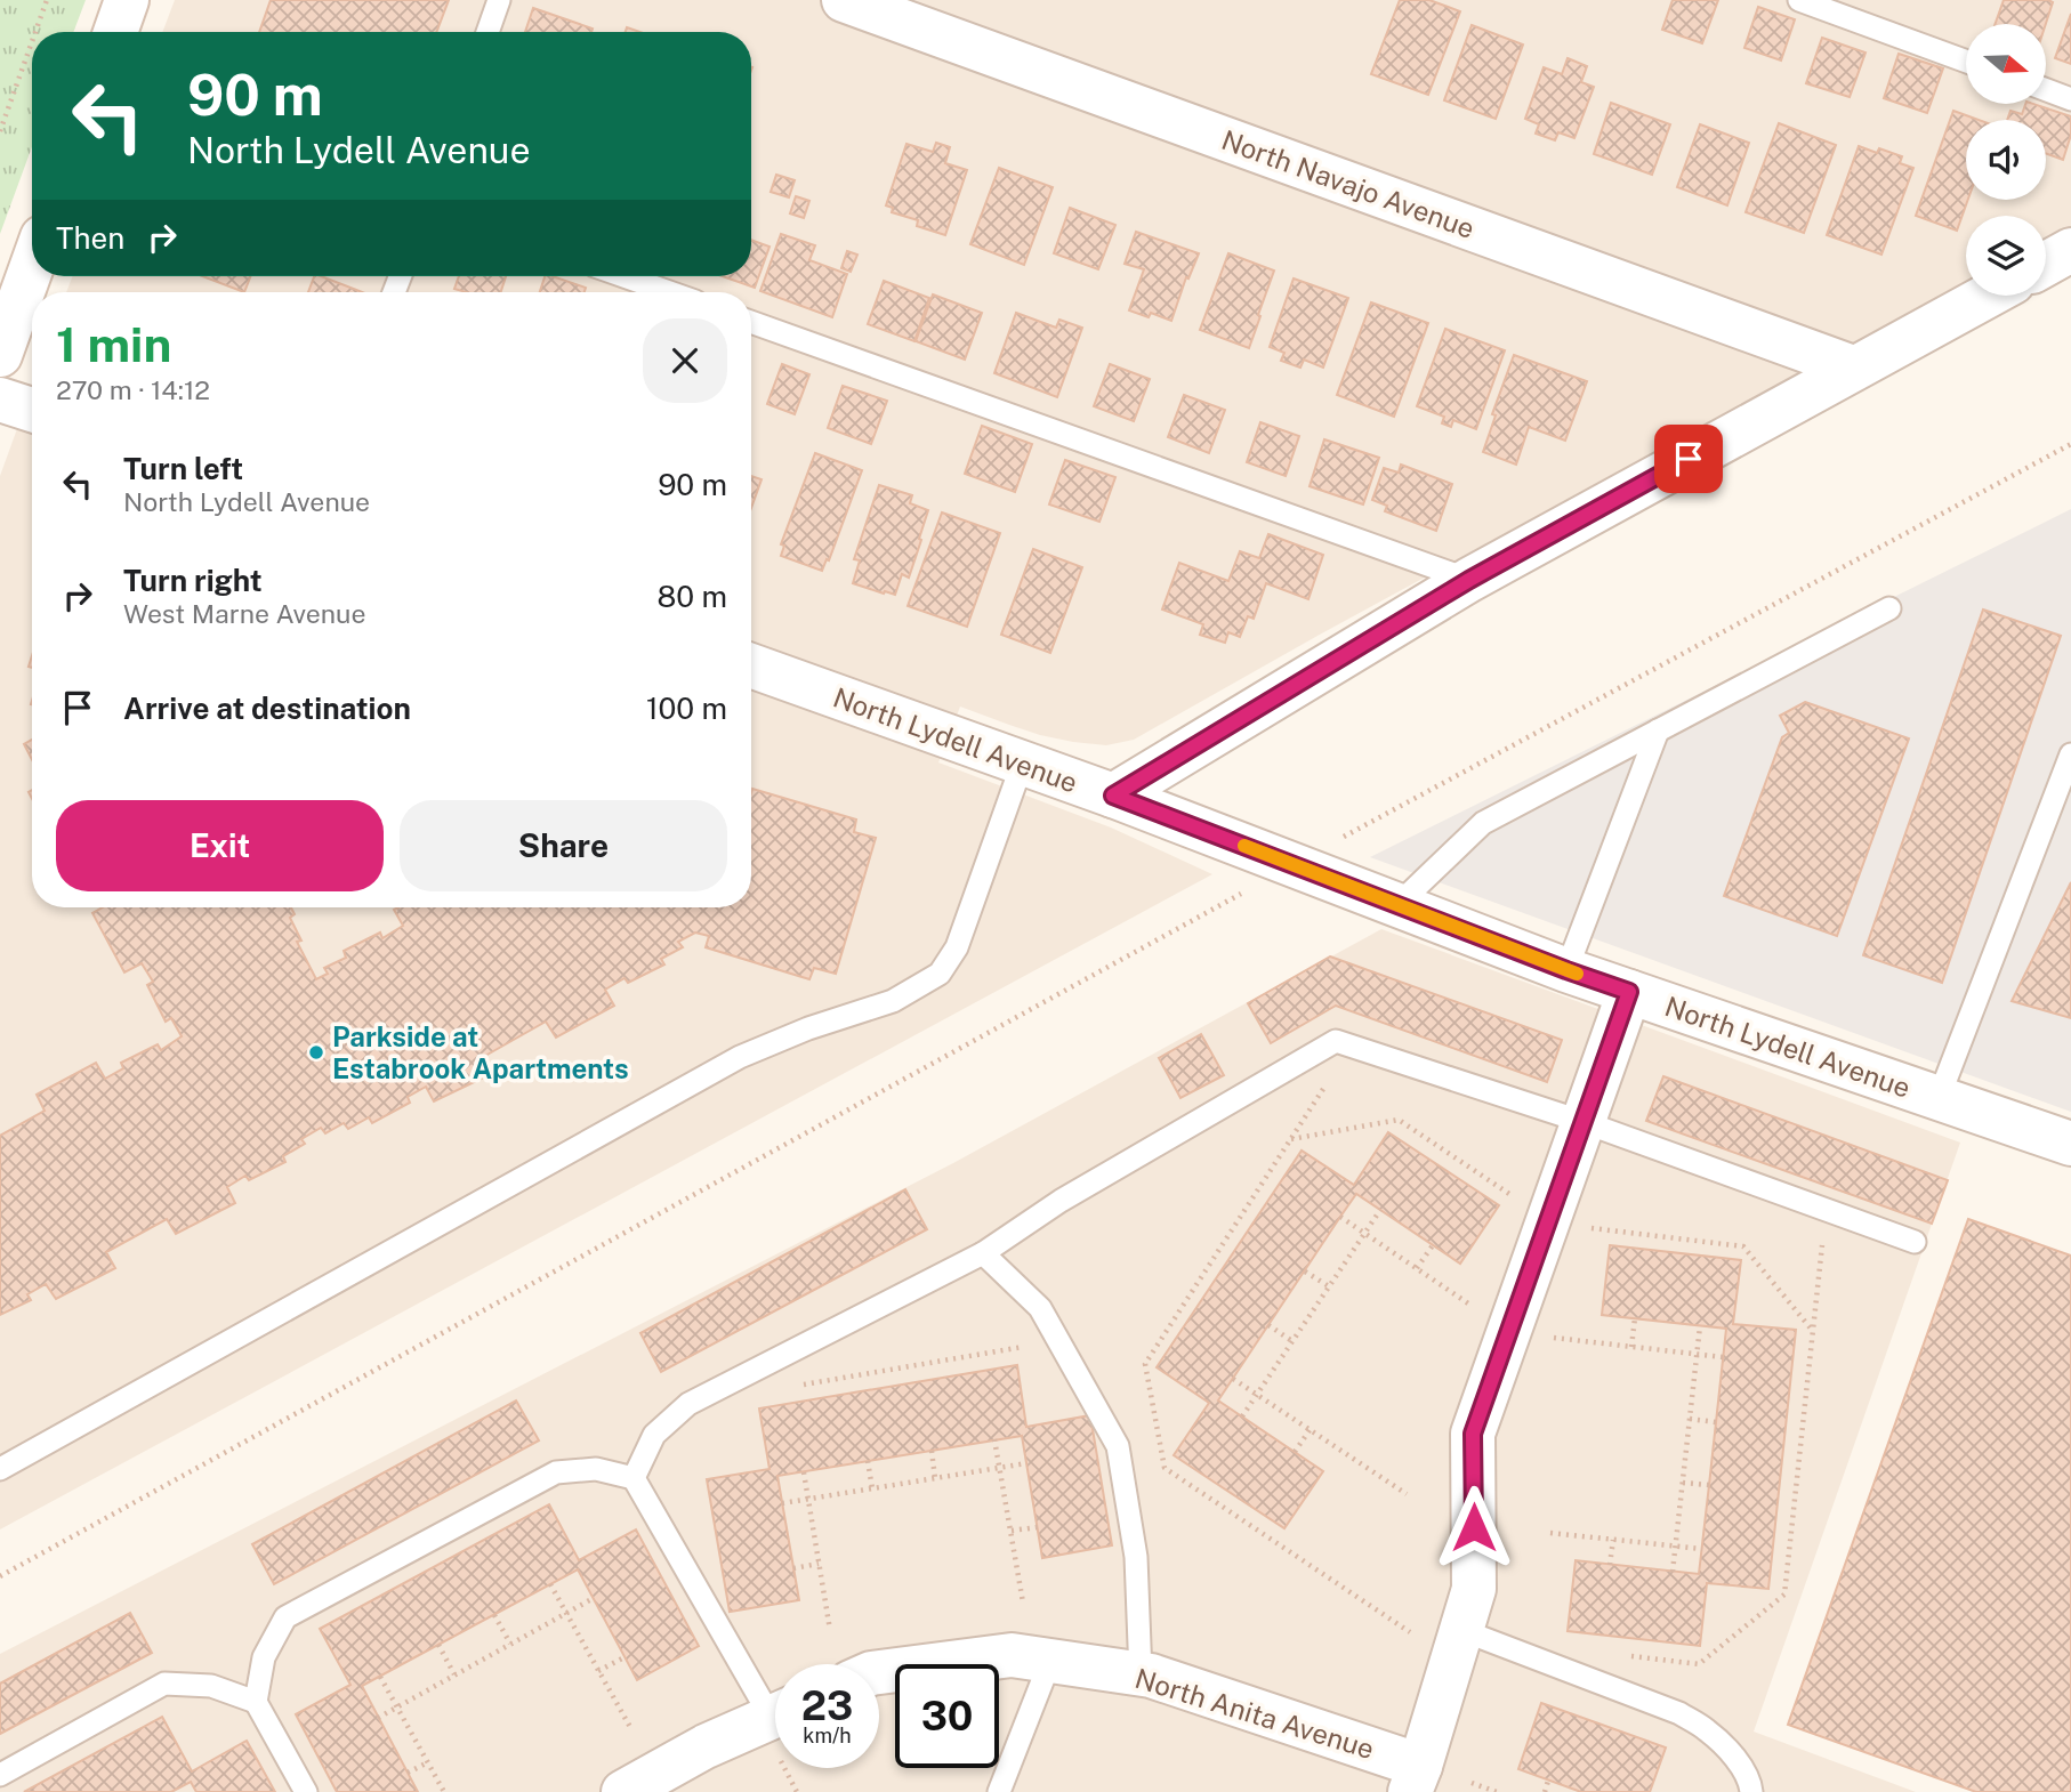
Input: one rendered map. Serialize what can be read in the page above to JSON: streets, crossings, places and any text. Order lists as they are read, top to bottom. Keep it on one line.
{"streets":{"street":["North Navajo Avenue","North Lydell Avenue","North Anita Avenue"]},"places":["Parkside at Estabrook Apartments"],"north":"right","page":{"turn":["90 m","North Lydell Avenue"],"then":"Then","heading":["1 min","270 m · 14:12"],"list":[{"name":"Turn left","note":"North Lydell Avenue","value":"90 m"},{"name":"Turn right","note":"West Marne Avenue","value":"80 m"},{"name":"Arrive at destination","value":"100 m"}],"buttons":["Exit","Share"],"speed":"23 km/h","limit":"30"}}
